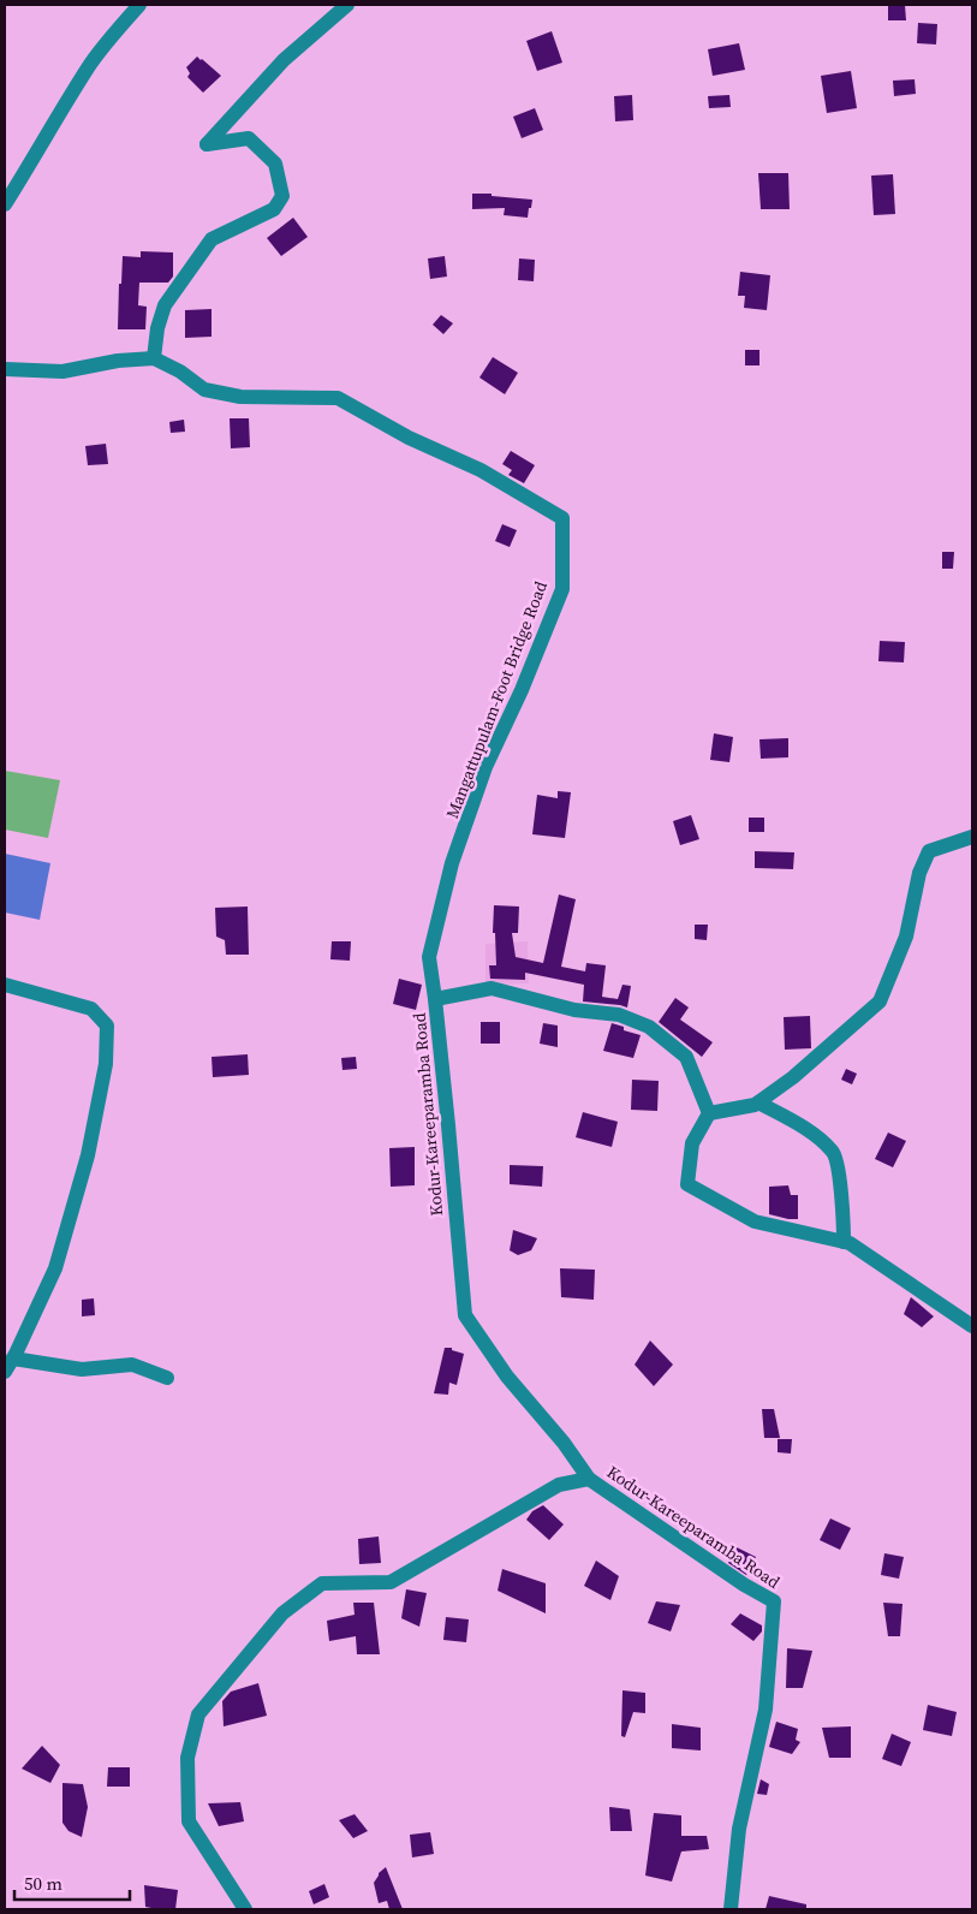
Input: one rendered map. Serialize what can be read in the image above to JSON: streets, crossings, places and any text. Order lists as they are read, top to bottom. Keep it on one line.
{"streets":{"street":["Mangattupulam-Foot Bridge Road","Kodur-Kareeparamba Road"]},"crossings":[["Mangattupulam-Foot Bridge Road","Kodur-Kareeparamba Road"]],"scale_bar":"50 m"}
